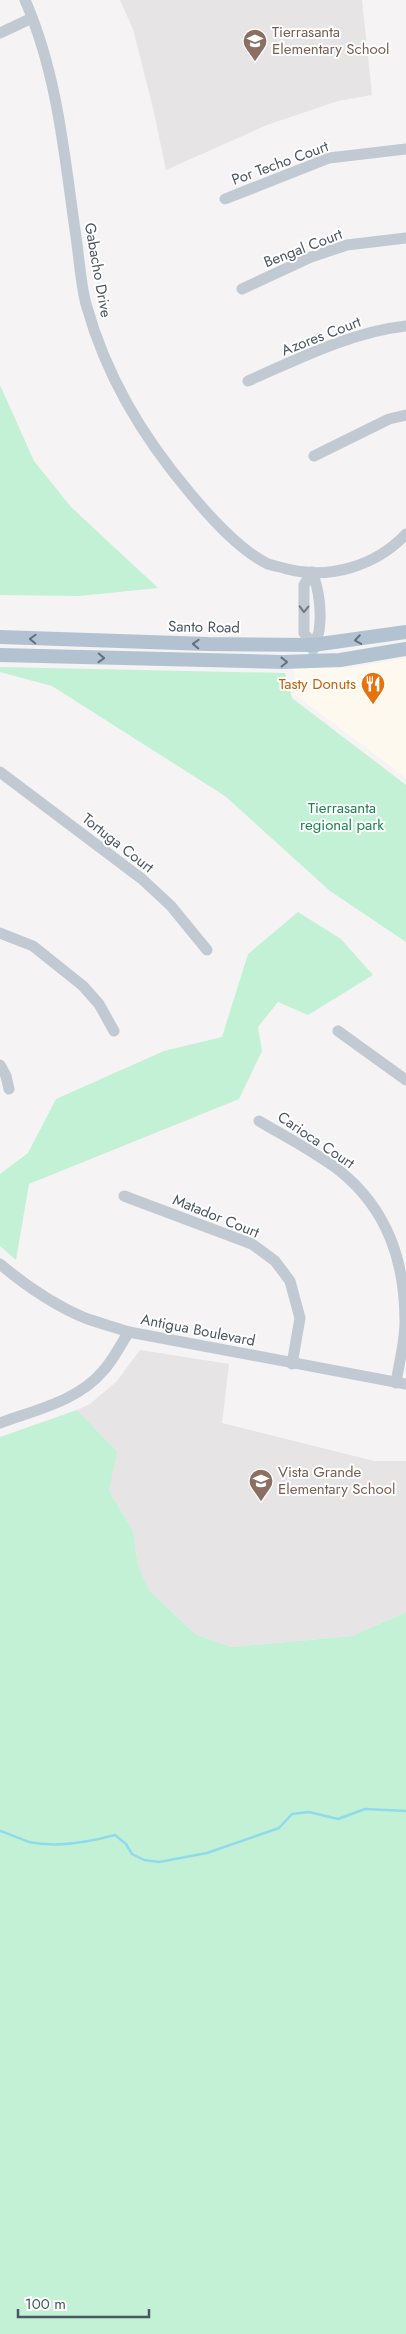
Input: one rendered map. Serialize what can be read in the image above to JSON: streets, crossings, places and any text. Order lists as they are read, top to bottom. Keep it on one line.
{"streets":{"main road":["Santo Road"],"street":["Por Techo Court","Bengal Court","Gabacho Drive","Azores Court","Tortuga Court","Carioca Court","Matador Court","Antigua Boulevard"]},"crossings":[["Carioca Court","Antigua Boulevard"],["Matador Court","Antigua Boulevard"]],"parks":["Tierrasanta regional park"],"places":{"school or university":["Tierrasanta Elementary School","Vista Grande Elementary School"],"restaurant":["Tasty Donuts"]},"scale_bar":"100 m"}
